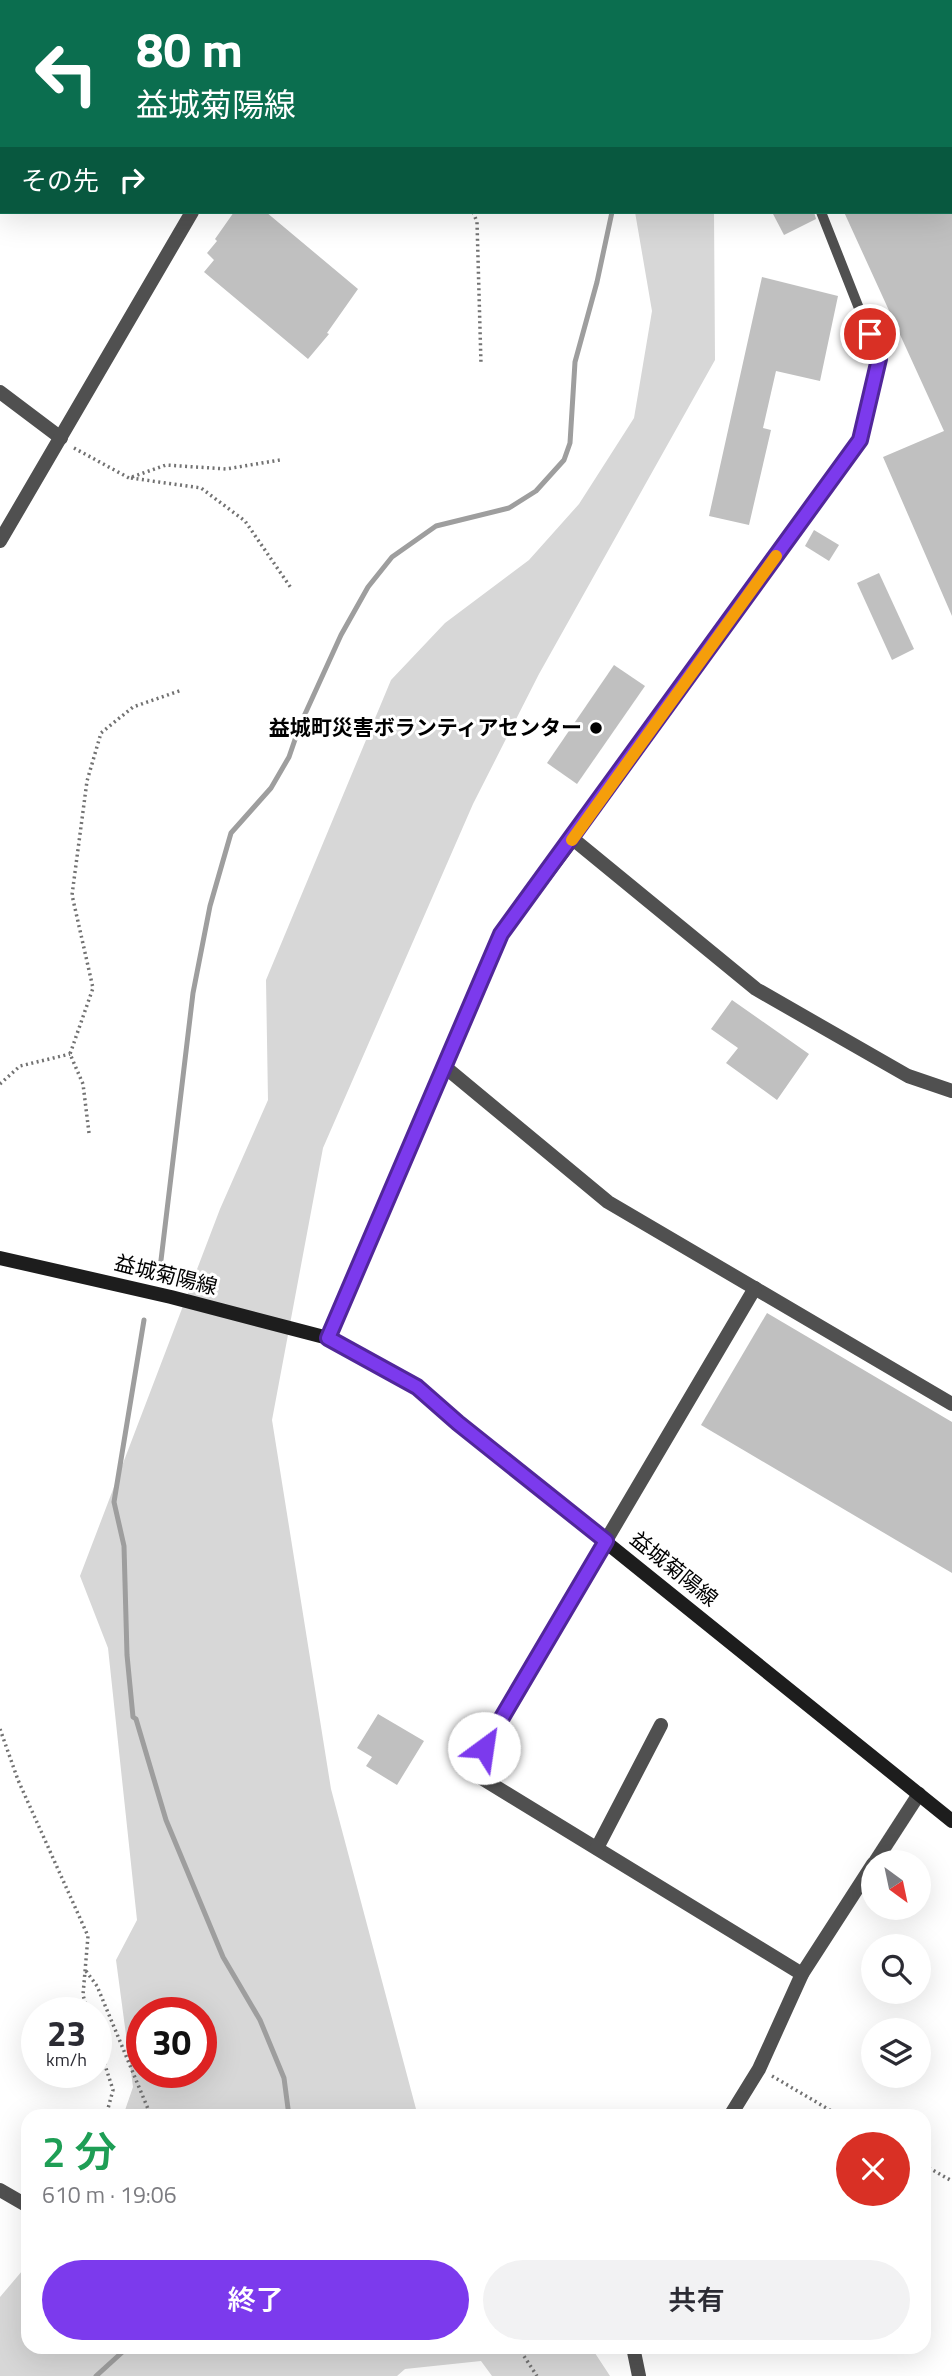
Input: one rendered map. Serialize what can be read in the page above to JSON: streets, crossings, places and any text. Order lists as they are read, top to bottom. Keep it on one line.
{"streets":{"main road":["益城菊陽線"]},"places":["益城町災害ボランティアセンター"],"north":"bottom right","page":{"turn":["80 m","益城菊陽線"],"then":"その先","speed":"23 km/h","limit":"30","heading":["2 分","610 m · 19:06"],"buttons":["終了","共有"]}}
